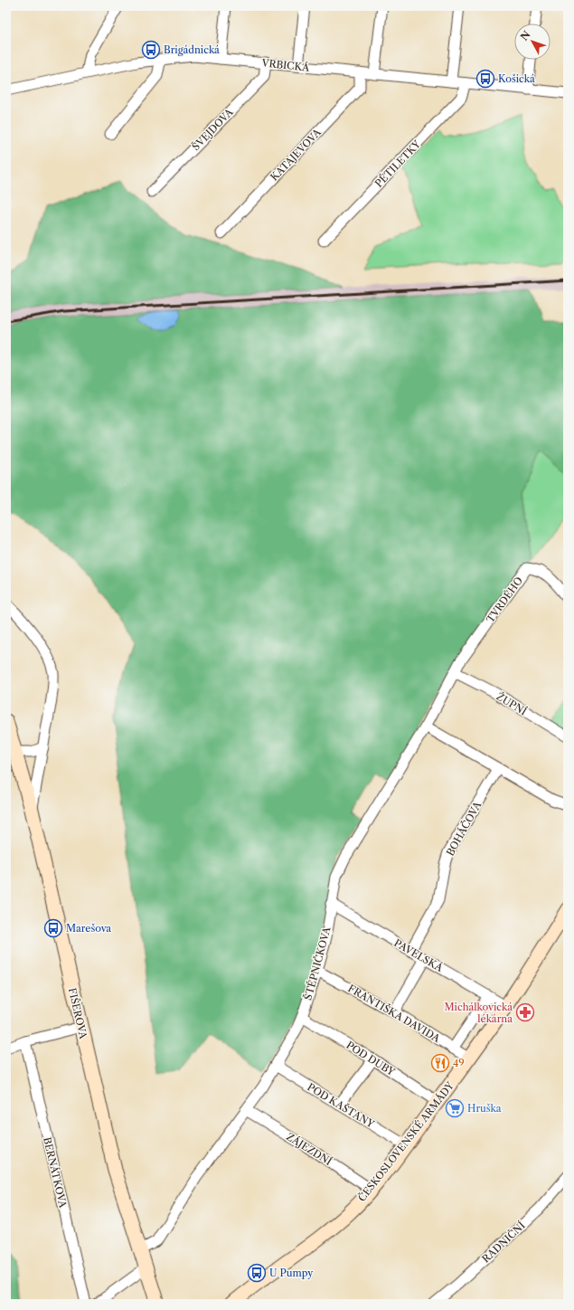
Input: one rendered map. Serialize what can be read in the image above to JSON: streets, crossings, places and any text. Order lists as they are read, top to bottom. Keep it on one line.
{"streets":{"street":["VRBICKÁ","ŠVEJDOVA","KATAJEVOVA","PĚTILETKY","TVRDÉHO","ŽUPNÍ","BOHÁČOVA","PAVELSKÁ","ŠTĚPNIČKOVA","FIŠEROVA","FRANTIŠKA DAVIDA","POD DUBY","POD KAŠTANY","ČESKOSLOVENSKÉ ARMÁDY","ZÁJEZDNÍ","BERNÁTKOVA","RADNIČNÍ"]},"crossings":[["VRBICKÁ","ŠVEJDOVA"],["VRBICKÁ","KATAJEVOVA"],["VRBICKÁ","PĚTILETKY"],["TVRDÉHO","ŠTĚPNIČKOVA"],["ŽUPNÍ","ŠTĚPNIČKOVA"],["BOHÁČOVA","PAVELSKÁ"],["PAVELSKÁ","ŠTĚPNIČKOVA"],["PAVELSKÁ","ČESKOSLOVENSKÉ ARMÁDY"],["ŠTĚPNIČKOVA","FIŠEROVA"],["ŠTĚPNIČKOVA","FRANTIŠKA DAVIDA"],["ŠTĚPNIČKOVA","POD DUBY"],["ŠTĚPNIČKOVA","POD KAŠTANY"],["ŠTĚPNIČKOVA","ZÁJEZDNÍ"],["FRANTIŠKA DAVIDA","ČESKOSLOVENSKÉ ARMÁDY"],["POD DUBY","ČESKOSLOVENSKÉ ARMÁDY"],["POD KAŠTANY","ČESKOSLOVENSKÉ ARMÁDY"],["ČESKOSLOVENSKÉ ARMÁDY","ZÁJEZDNÍ"]],"places":{"bus stop":["Brigádnická","Košická","Marešova","U Pumpy"],"pharmacy":["Michálkovická lékárna"],"restaurant":["49"],"supermarket":["Hruška"]},"north":"top left"}
